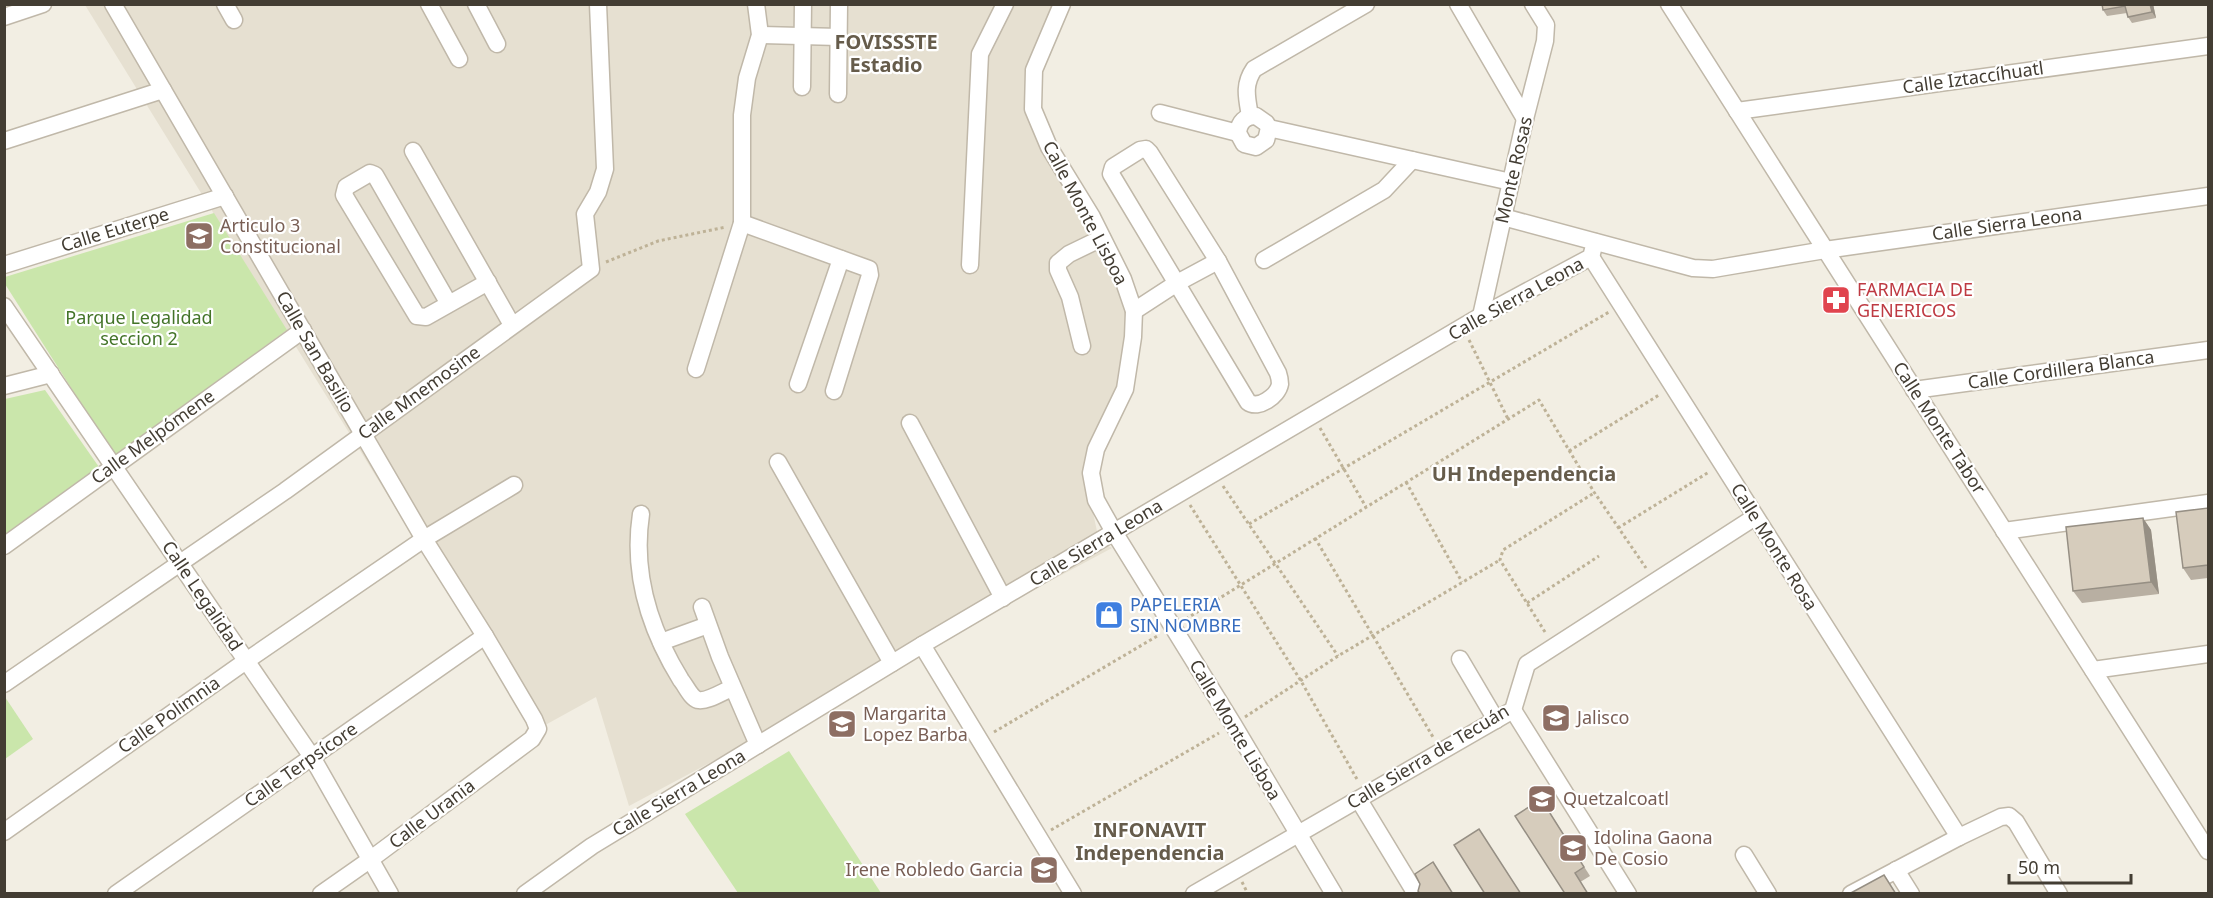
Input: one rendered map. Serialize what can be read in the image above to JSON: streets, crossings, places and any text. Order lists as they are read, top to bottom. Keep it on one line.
{"streets":{"street":["Calle Iztaccíhuatl","Monte Rosas","Calle Monte Lisboa","Calle Sierra Leona","Calle Euterpe","Calle San Basilio","Calle Cordillera Blanca","Calle Mnemosine","Calle Monte Tabor","Calle Melpómene","Calle Monte Rosa","Calle Legalidad","Calle Polimnia","Calle Sierra de Tecuán","Calle Terpsícore","Calle Urania"]},"crossings":[["Calle Iztaccíhuatl","Calle Monte Tabor"],["Monte Rosas","Calle Sierra Leona"],["Calle Monte Lisboa","Calle Sierra Leona"],["Calle Monte Lisboa","Calle Sierra de Tecuán"],["Calle Sierra Leona","Calle Monte Tabor"],["Calle Sierra Leona","Calle Monte Rosa"],["Calle Euterpe","Calle San Basilio"],["Calle San Basilio","Calle Mnemosine"],["Calle San Basilio","Calle Melpómene"],["Calle San Basilio","Calle Polimnia"],["Calle San Basilio","Calle Terpsícore"],["Calle San Basilio","Calle Urania"],["Calle Cordillera Blanca","Calle Monte Tabor"],["Calle Mnemosine","Calle Legalidad"],["Calle Melpómene","Calle Legalidad"],["Calle Monte Rosa","Calle Sierra de Tecuán"],["Calle Legalidad","Calle Polimnia"],["Calle Legalidad","Calle Terpsícore"],["Calle Legalidad","Calle Urania"]],"districts":["FOVISSSTE Estadio","UH Independencia","INFONAVIT Independencia"],"parks":["Parque Legalidad seccion 2"],"places":{"school or university":["Articulo 3 Constitucional","Jalisco","Margarita Lopez Barba","Quetzalcoatl","Idolina Gaona De Cosio","Irene Robledo Garcia"],"pharmacy":["FARMACIA DE GENERICOS"],"shop":["PAPELERIA SIN NOMBRE"]},"scale_bar":"50 m"}
